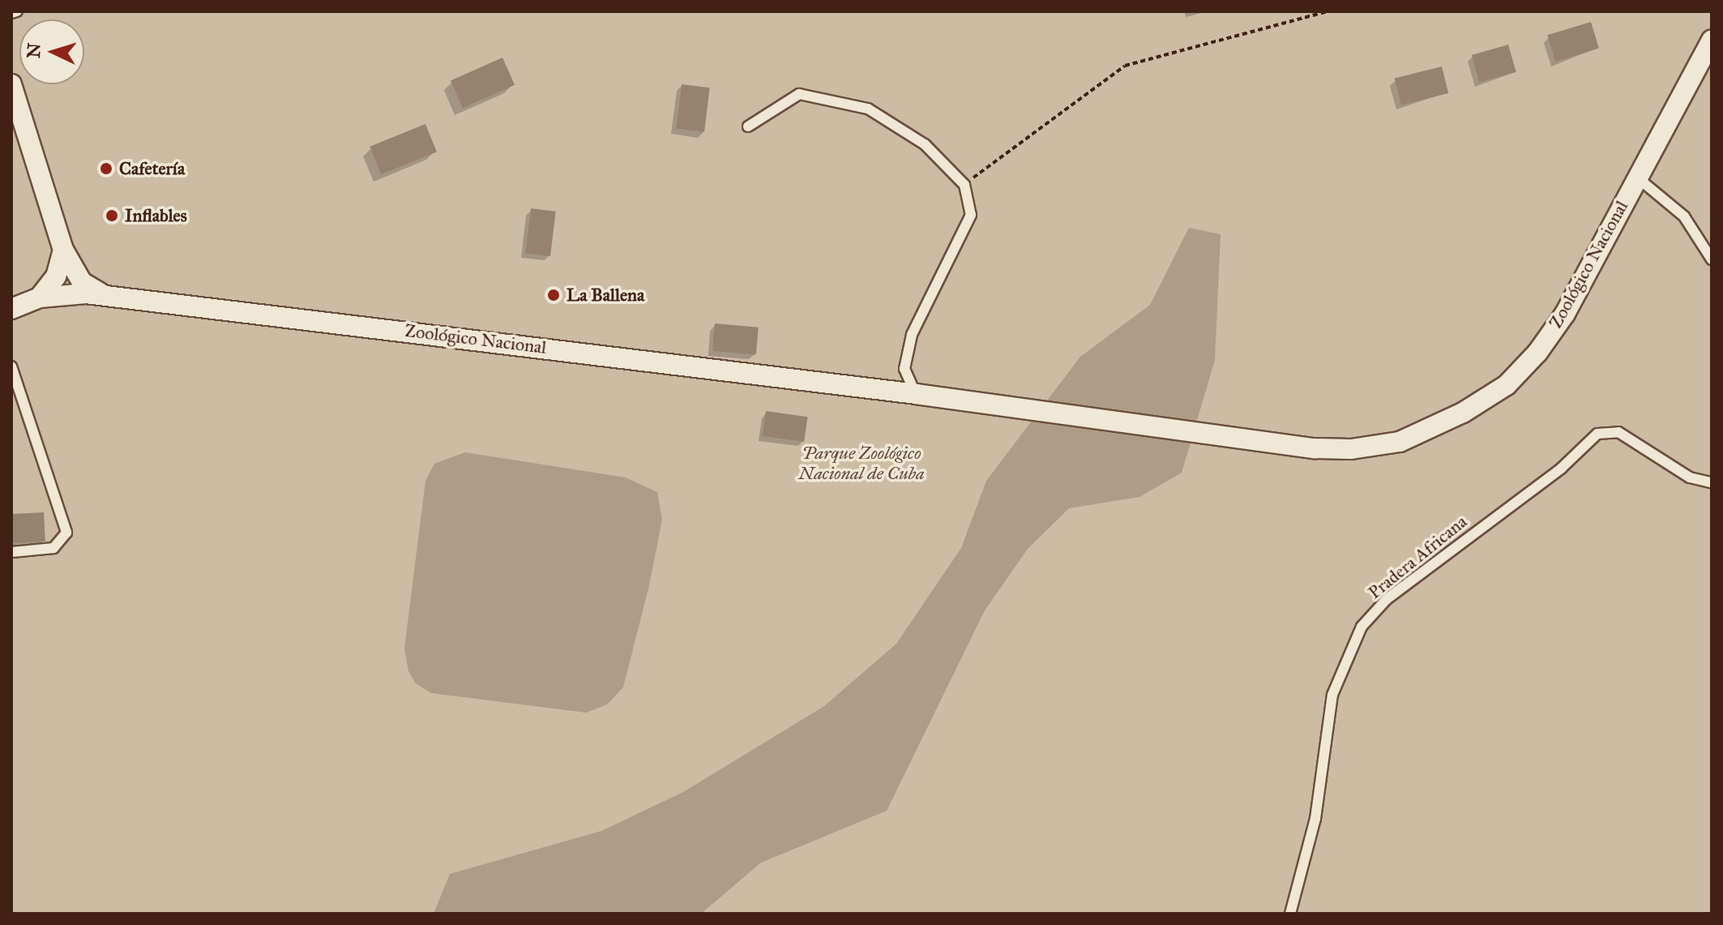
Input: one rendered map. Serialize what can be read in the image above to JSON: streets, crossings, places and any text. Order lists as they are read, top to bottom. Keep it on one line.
{"streets":{"street":["Zoológico Nacional"],"lane":["Pradera Africana"]},"parks":["Parque Zoológico Nacional de Cuba"],"places":["Cafetería","Inflables","La Ballena"],"north":"left"}
